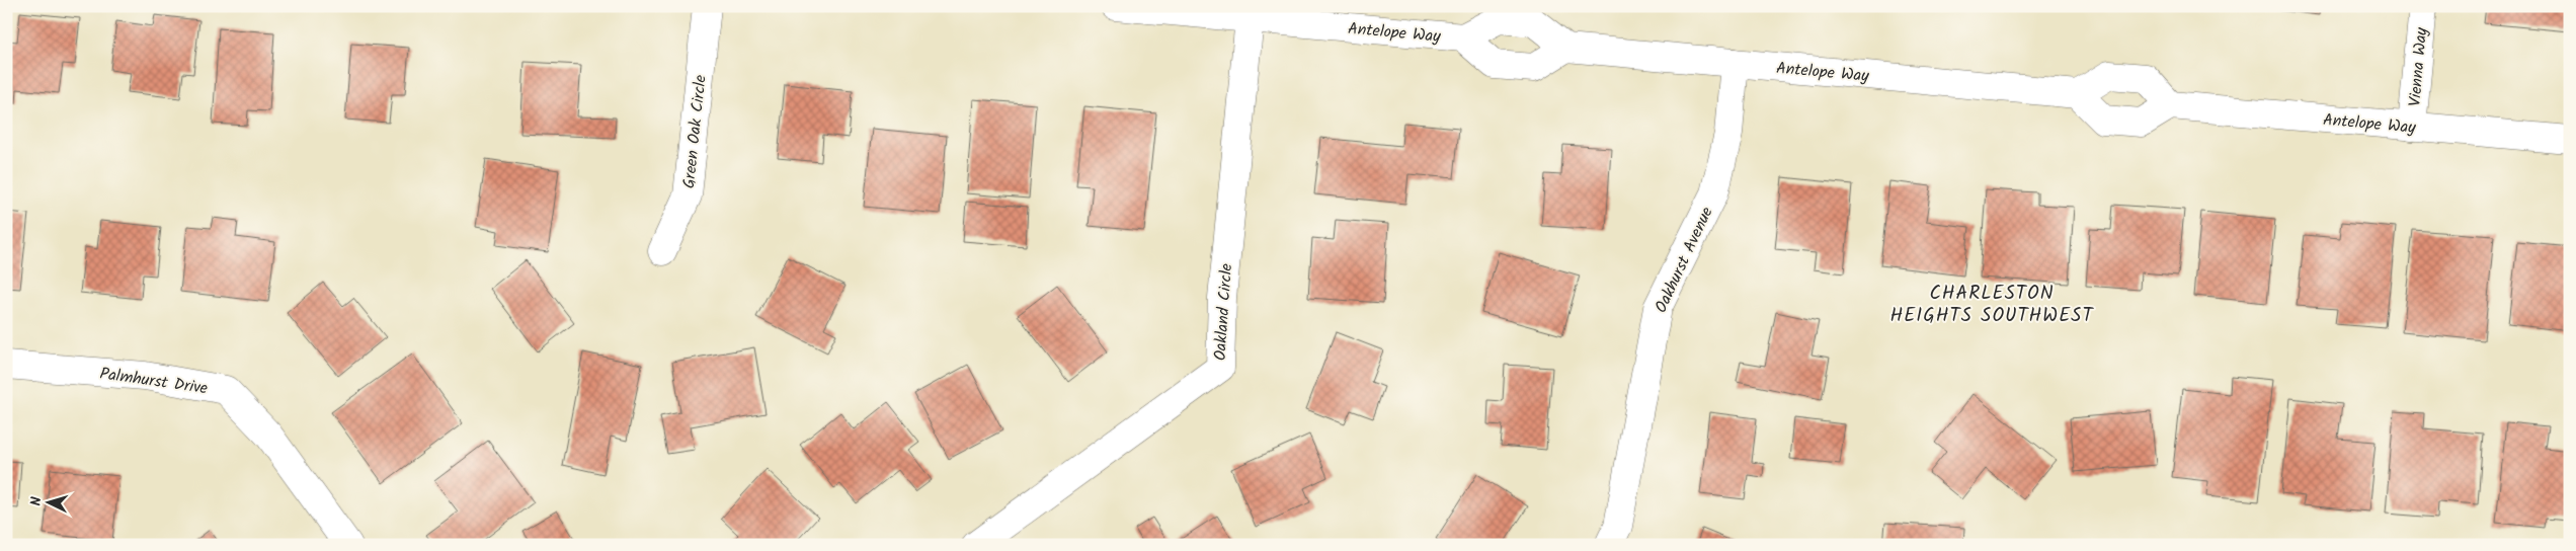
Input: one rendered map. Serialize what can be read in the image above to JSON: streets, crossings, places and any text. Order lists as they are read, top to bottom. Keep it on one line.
{"streets":{"street":["Antelope Way","Vienna Way","Green Oak Circle","Oakhurst Avenue","Oakland Circle","Palmhurst Drive"]},"crossings":[["Antelope Way","Vienna Way"],["Antelope Way","Oakhurst Avenue"],["Antelope Way","Oakland Circle"]],"districts":["CHARLESTON HEIGHTS SOUTHWEST"],"north":"left"}
